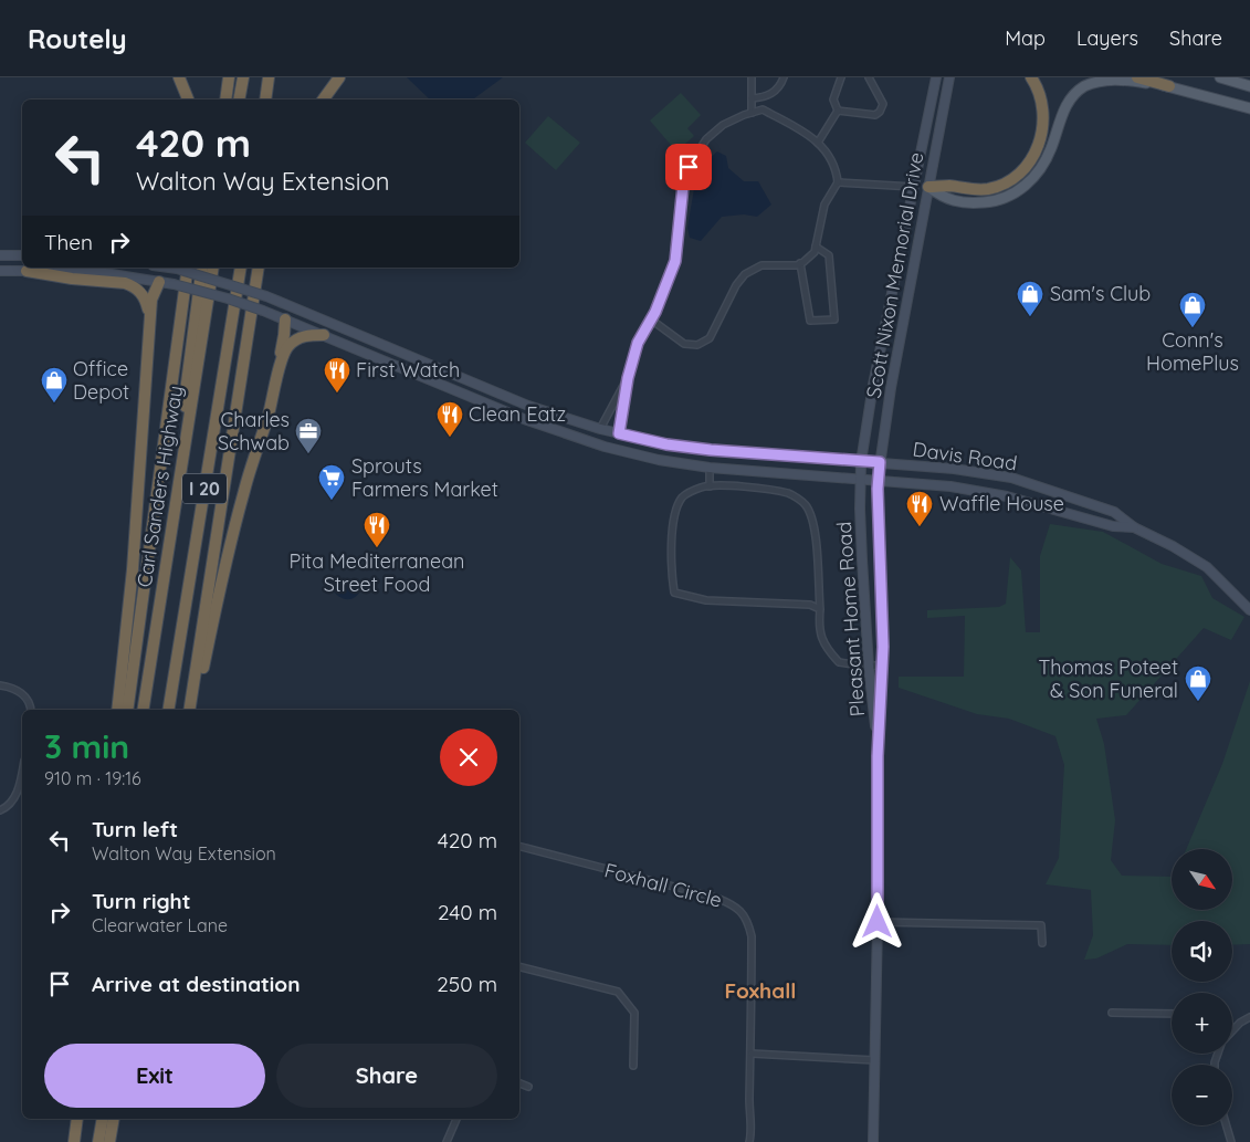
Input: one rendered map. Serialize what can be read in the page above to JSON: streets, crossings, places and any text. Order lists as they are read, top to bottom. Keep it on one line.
{"streets":{"highway":["Carl Sanders Highway","I 20"],"main road":["Scott Nixon Memorial Drive","Davis Road","Pleasant Home Road"],"street":["Foxhall Circle"]},"crossings":[["Scott Nixon Memorial Drive","Davis Road"],["Scott Nixon Memorial Drive","Pleasant Home Road"],["Davis Road","Pleasant Home Road"]],"districts":["Foxhall"],"places":{"shop":["Sam's Club","Conn's HomePlus","Office Depot","Thomas Poteet & Son Funeral"],"restaurant":["First Watch","Clean Eatz","Waffle House","Pita Mediterranean Street Food"],"office":["Charles Schwab"],"supermarket":["Sprouts Farmers Market"]},"north":"bottom right","page":{"header":"Routely","nav":["Map","Layers","Share"],"turn":["420 m","Walton Way Extension"],"then":"Then","heading":["3 min","910 m · 19:16"],"list":[{"name":"Turn left","note":"Walton Way Extension","value":"420 m"},{"name":"Turn right","note":"Clearwater Lane","value":"240 m"},{"name":"Arrive at destination","value":"250 m"}],"map_buttons":["+","−"],"buttons":["Exit","Share"]}}
